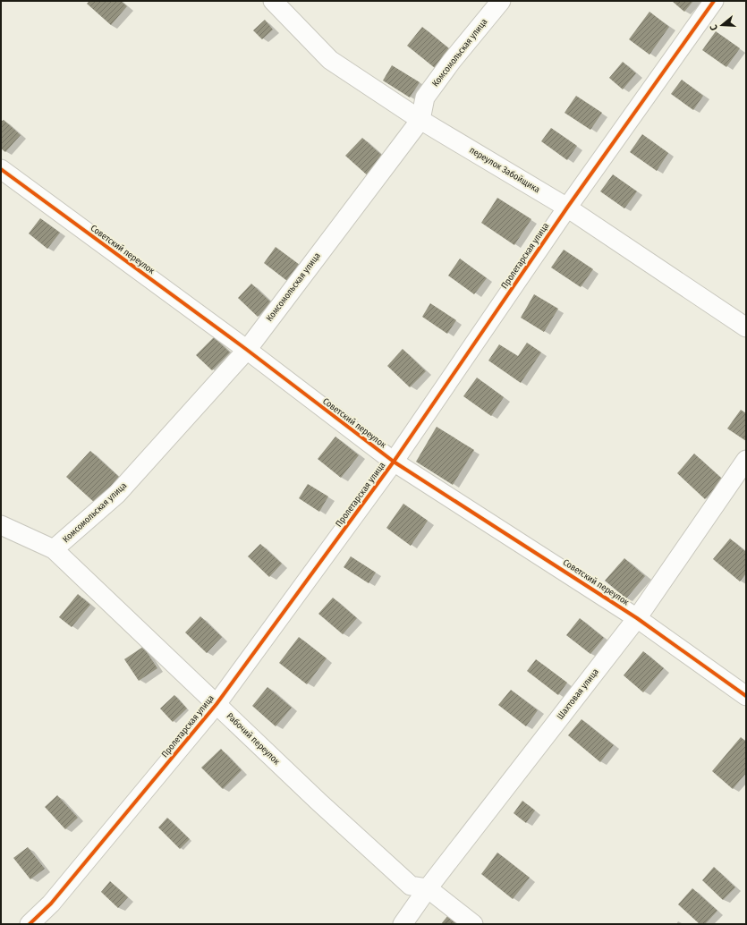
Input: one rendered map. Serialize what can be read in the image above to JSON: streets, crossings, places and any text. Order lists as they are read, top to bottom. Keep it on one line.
{"streets":{"street":["Комсомольская улица","переулок Забойщика","Советский переулок","Пролетарская улица","Шахтовая улица","Рабочий переулок"]},"crossings":[["Комсомольская улица","переулок Забойщика"],["Комсомольская улица","Советский переулок"],["Комсомольская улица","Рабочий переулок"],["переулок Забойщика","Пролетарская улица"],["Советский переулок","Пролетарская улица"],["Советский переулок","Шахтовая улица"],["Пролетарская улица","Рабочий переулок"],["Шахтовая улица","Рабочий переулок"]],"north":"left"}
